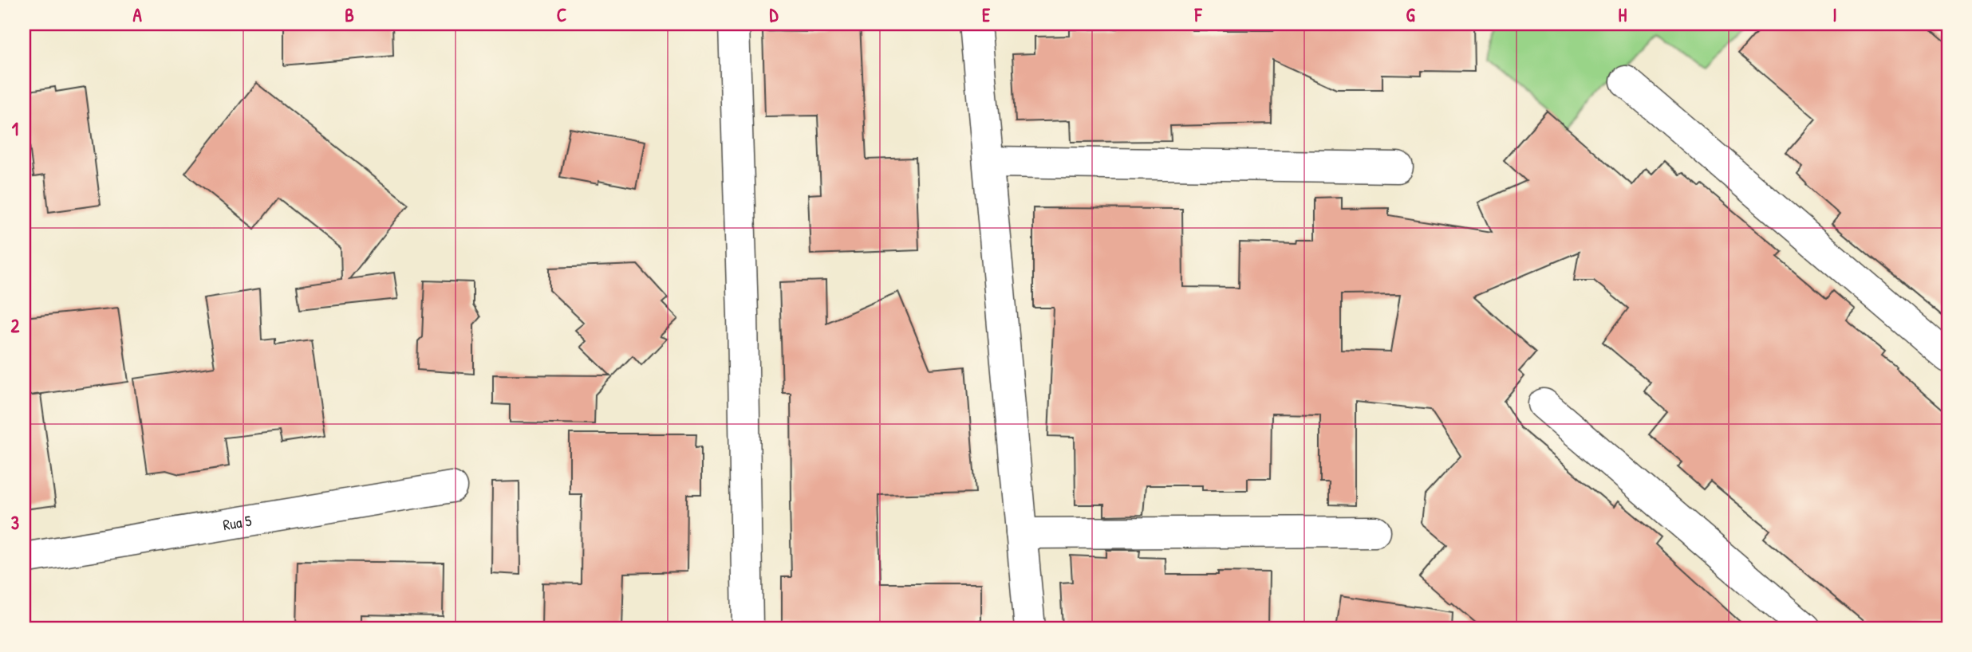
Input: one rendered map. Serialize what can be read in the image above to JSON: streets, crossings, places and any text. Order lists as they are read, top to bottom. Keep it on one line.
{"streets":{"street":["Rua 5"]},"grid":{"columns":["A","B","C","D","E","F","G","H","I"],"rows":["1","2","3"]}}
